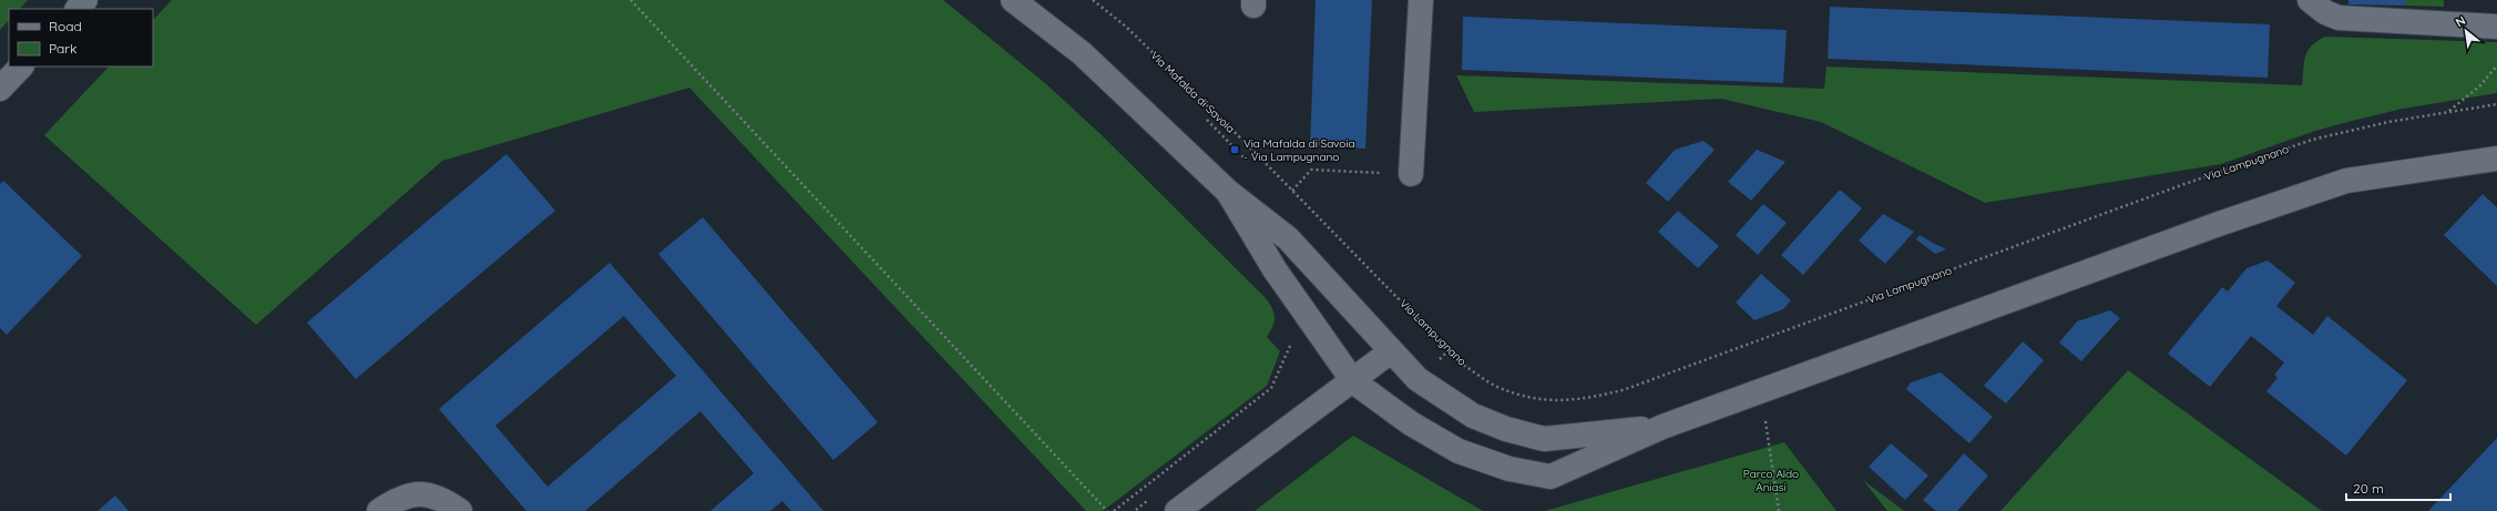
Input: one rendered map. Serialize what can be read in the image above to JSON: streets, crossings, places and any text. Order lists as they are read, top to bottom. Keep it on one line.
{"streets":{"path":["Via Mafalda di Savoia","Via Lampugnano"]},"crossings":[["Via Mafalda di Savoia","Via Lampugnano"]],"parks":["Parco Aldo Aniasi"],"places":{"transit":["Via Mafalda di Savoia - Via Lampugnano"]},"legend":["Road","Park"],"scale_bar":"20 m","north":"top left"}
